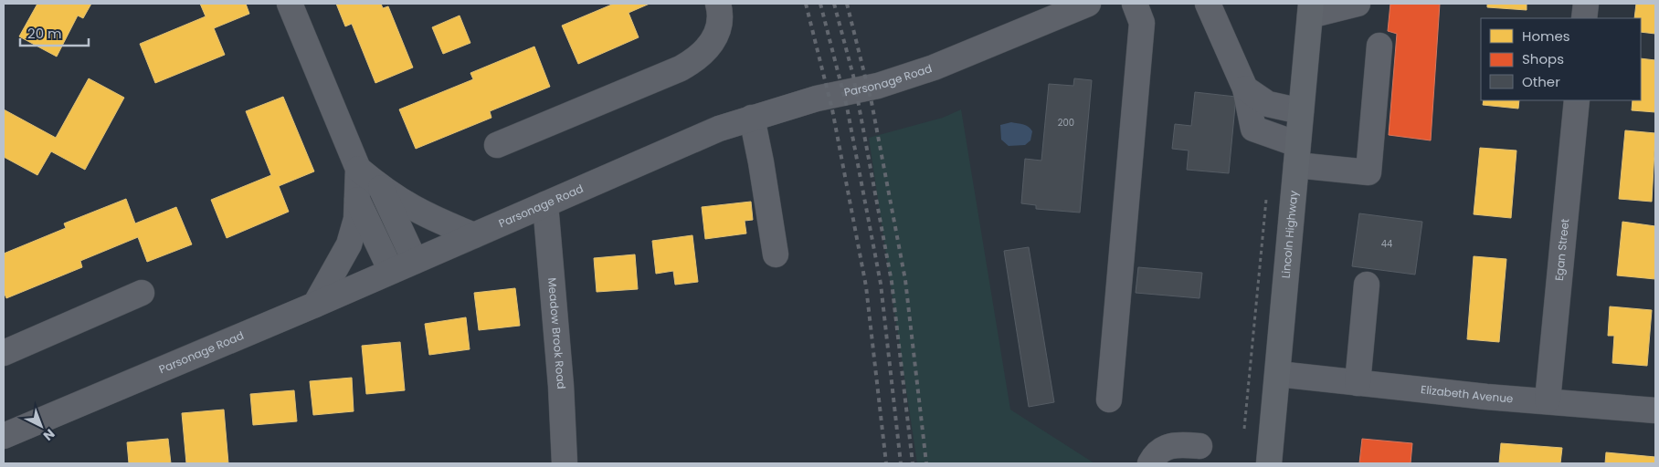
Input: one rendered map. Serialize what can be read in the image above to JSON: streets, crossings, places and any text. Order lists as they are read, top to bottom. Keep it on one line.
{"streets":{"main road":["Lincoln Highway"],"street":["Parsonage Road","Egan Street","Meadow Brook Road","Elizabeth Avenue"]},"crossings":[["Parsonage Road","Meadow Brook Road"],["Lincoln Highway","Elizabeth Avenue"],["Egan Street","Elizabeth Avenue"]],"house_numbers":["200","44"],"legend":["Homes","Shops","Other"],"scale_bar":"20 m","north":"bottom right"}
